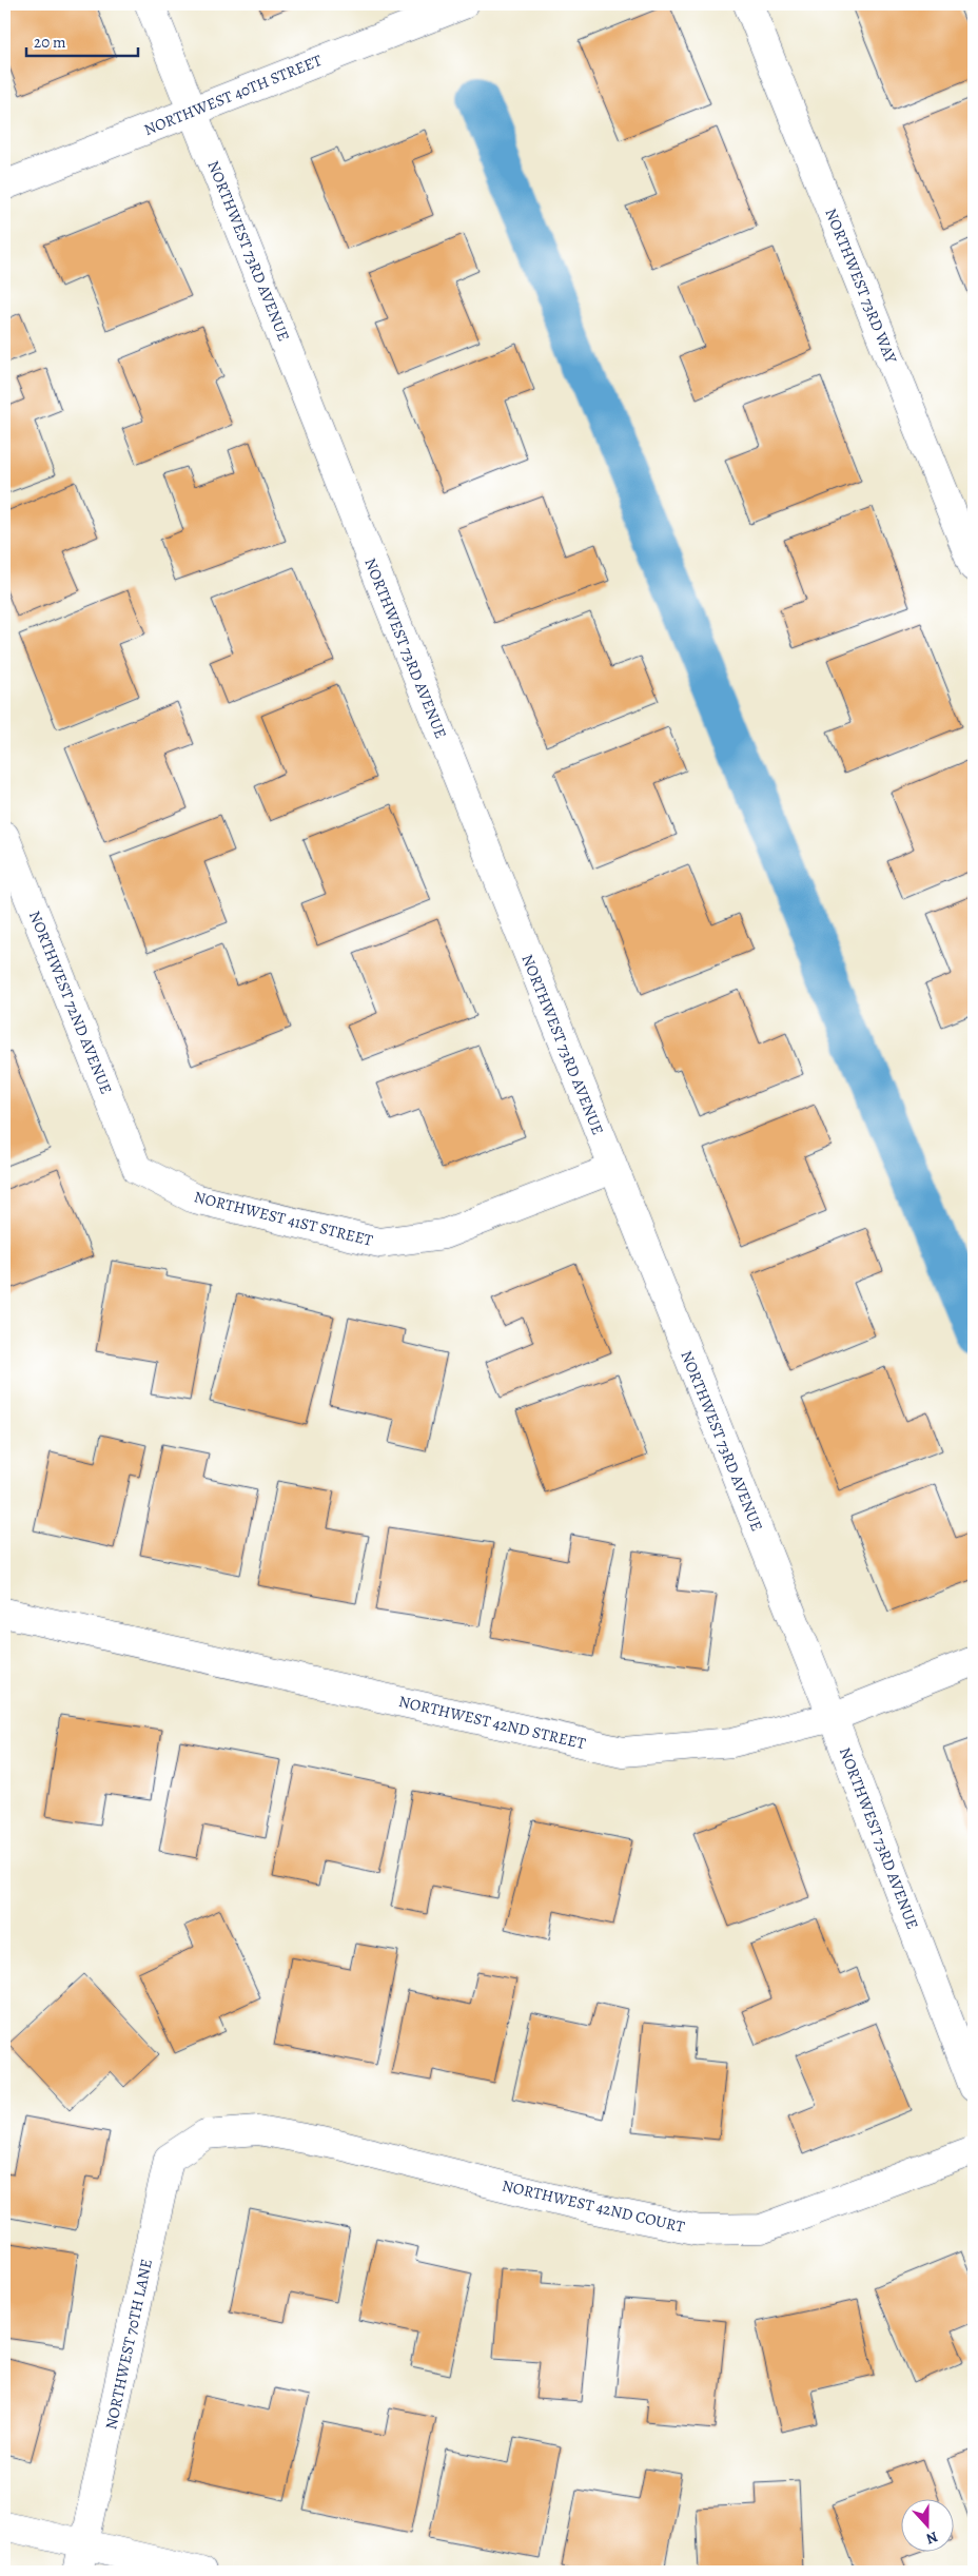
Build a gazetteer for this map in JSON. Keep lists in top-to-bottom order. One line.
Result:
{"streets":{"street":["NORTHWEST 40TH STREET","NORTHWEST 73RD AVENUE","NORTHWEST 73RD WAY","NORTHWEST 72ND AVENUE","NORTHWEST 41ST STREET","NORTHWEST 42ND STREET","NORTHWEST 42ND COURT","NORTHWEST 70TH LANE"]},"crossings":[["NORTHWEST 40TH STREET","NORTHWEST 73RD AVENUE"],["NORTHWEST 73RD AVENUE","NORTHWEST 41ST STREET"],["NORTHWEST 73RD AVENUE","NORTHWEST 42ND STREET"],["NORTHWEST 72ND AVENUE","NORTHWEST 41ST STREET"],["NORTHWEST 42ND COURT","NORTHWEST 70TH LANE"]],"scale_bar":"20 m","north":"bottom"}
